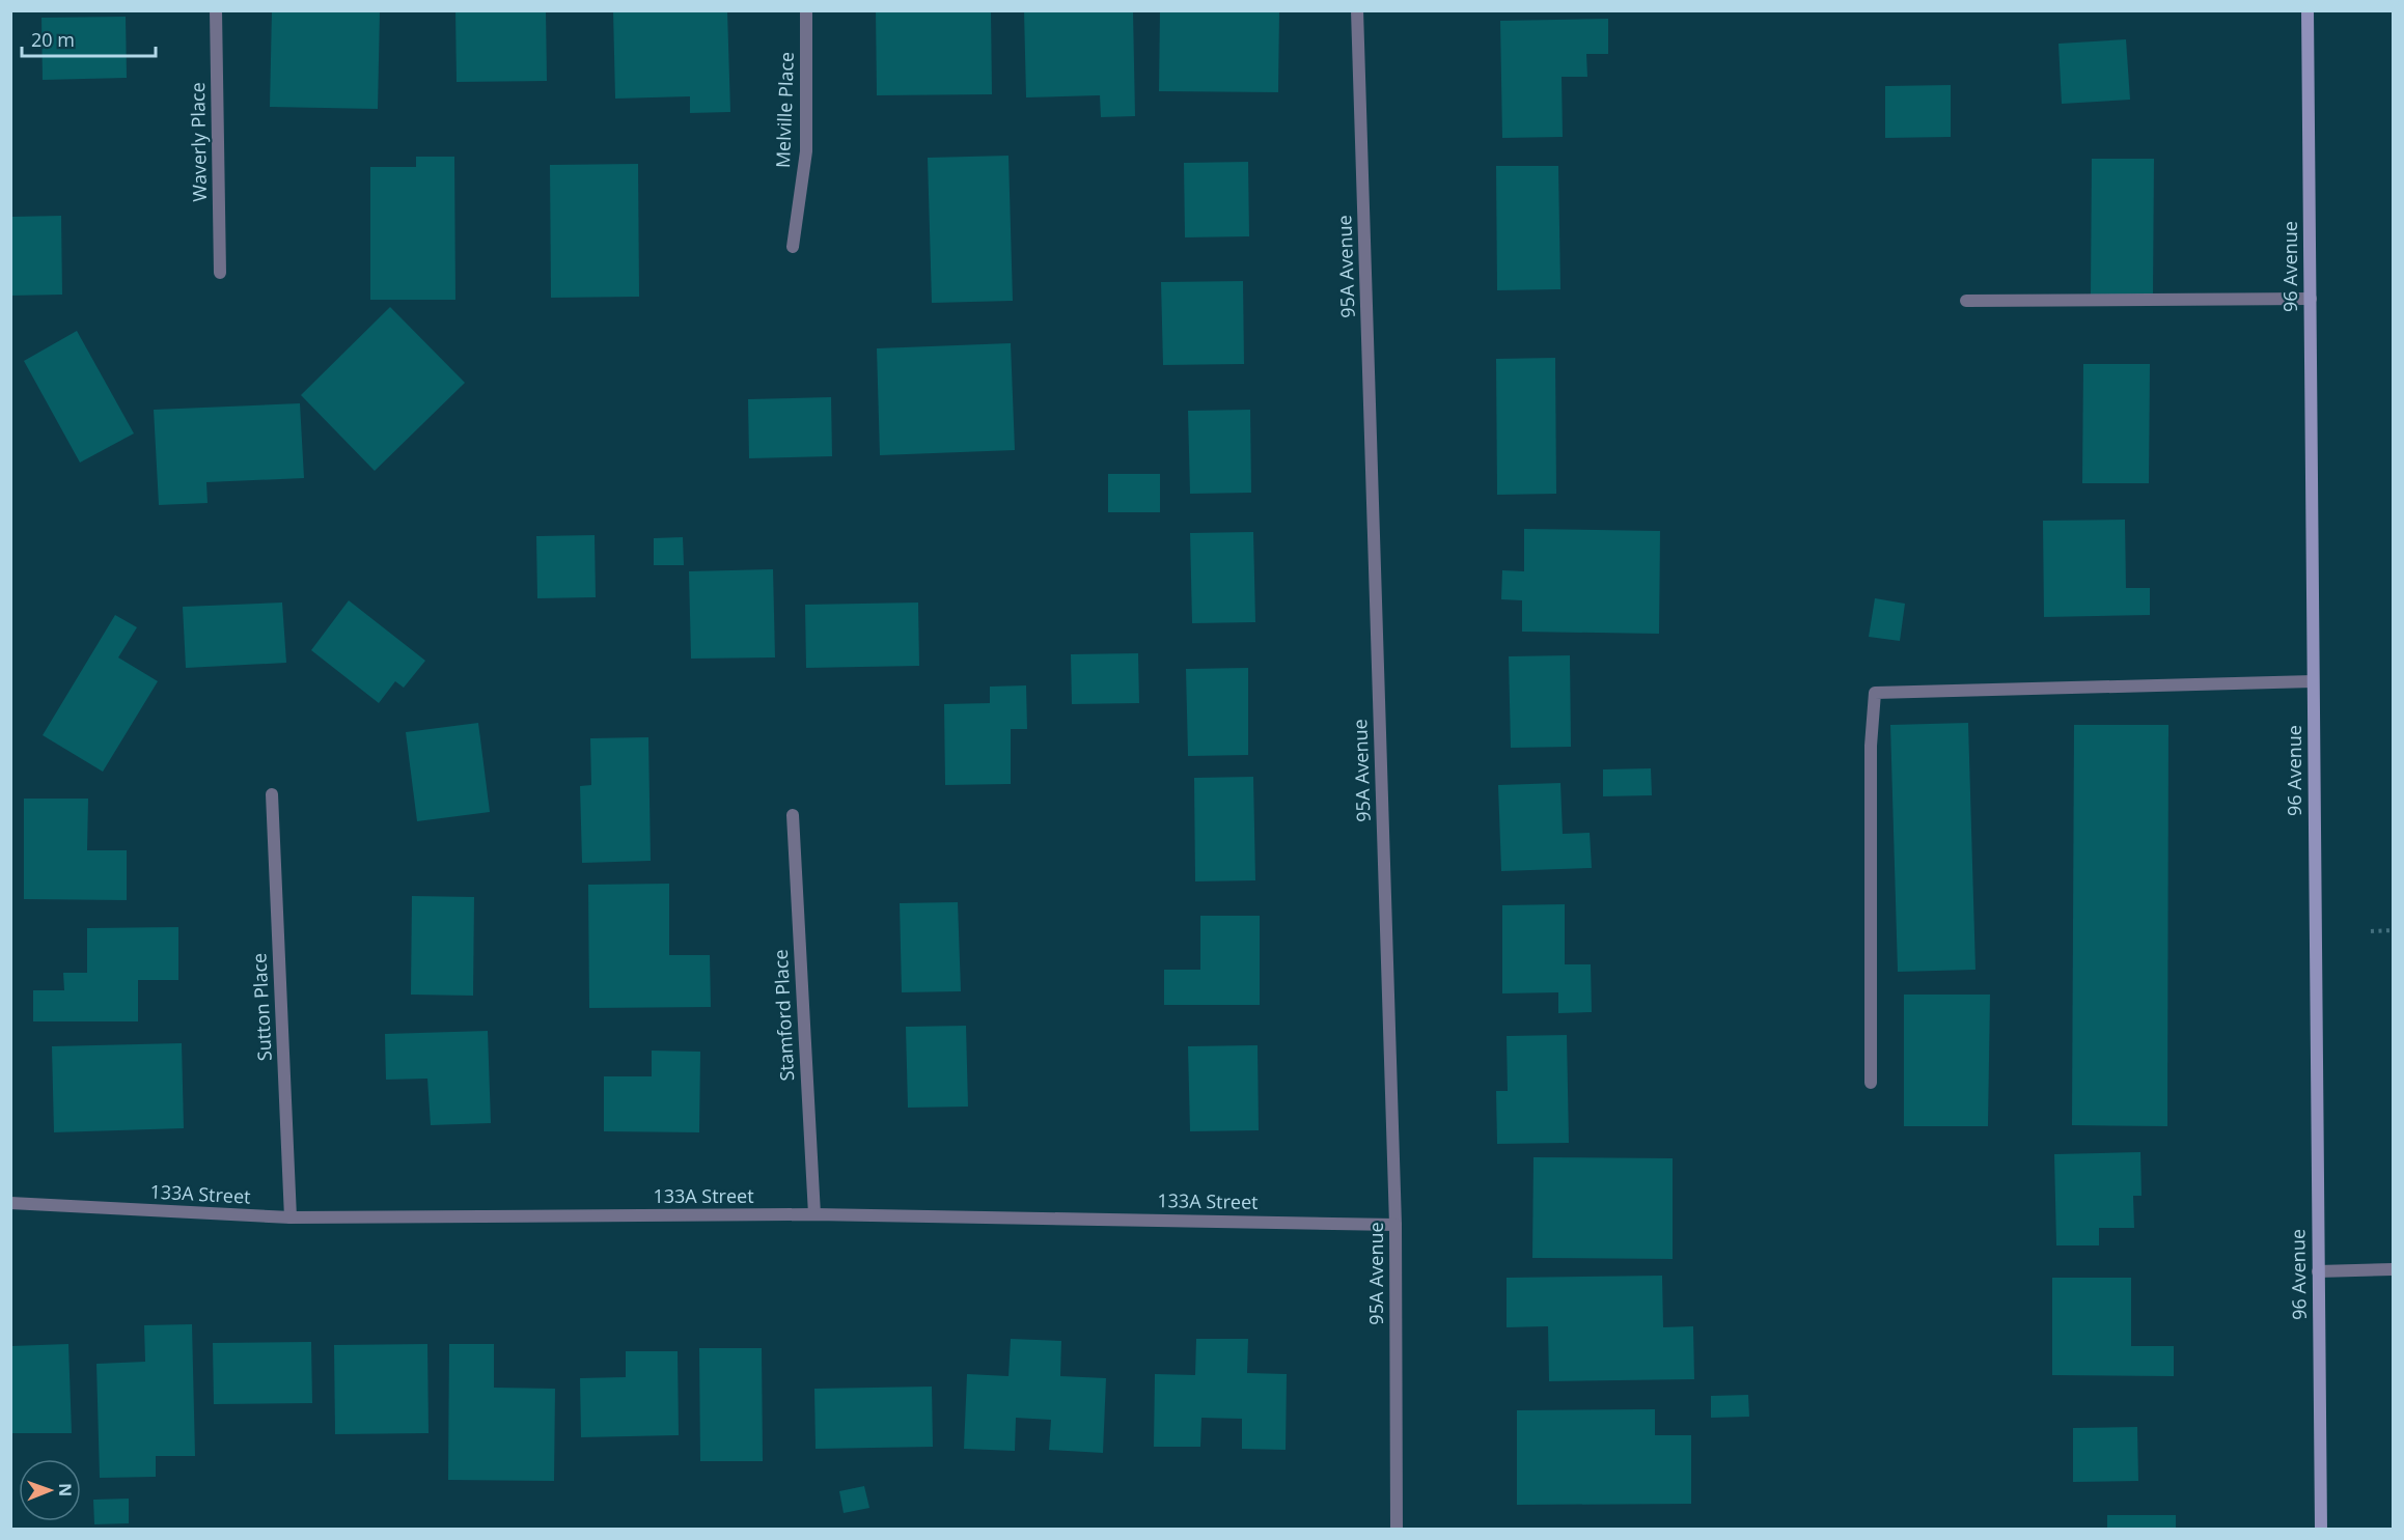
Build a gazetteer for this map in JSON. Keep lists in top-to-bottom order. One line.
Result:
{"streets":{"main road":["96 Avenue"],"street":["Melville Place","Waverly Place","95A Avenue","Sutton Place","Stamford Place","133A Street"]},"crossings":[["95A Avenue","133A Street"],["Sutton Place","133A Street"],["Stamford Place","133A Street"]],"scale_bar":"20 m","north":"right"}
